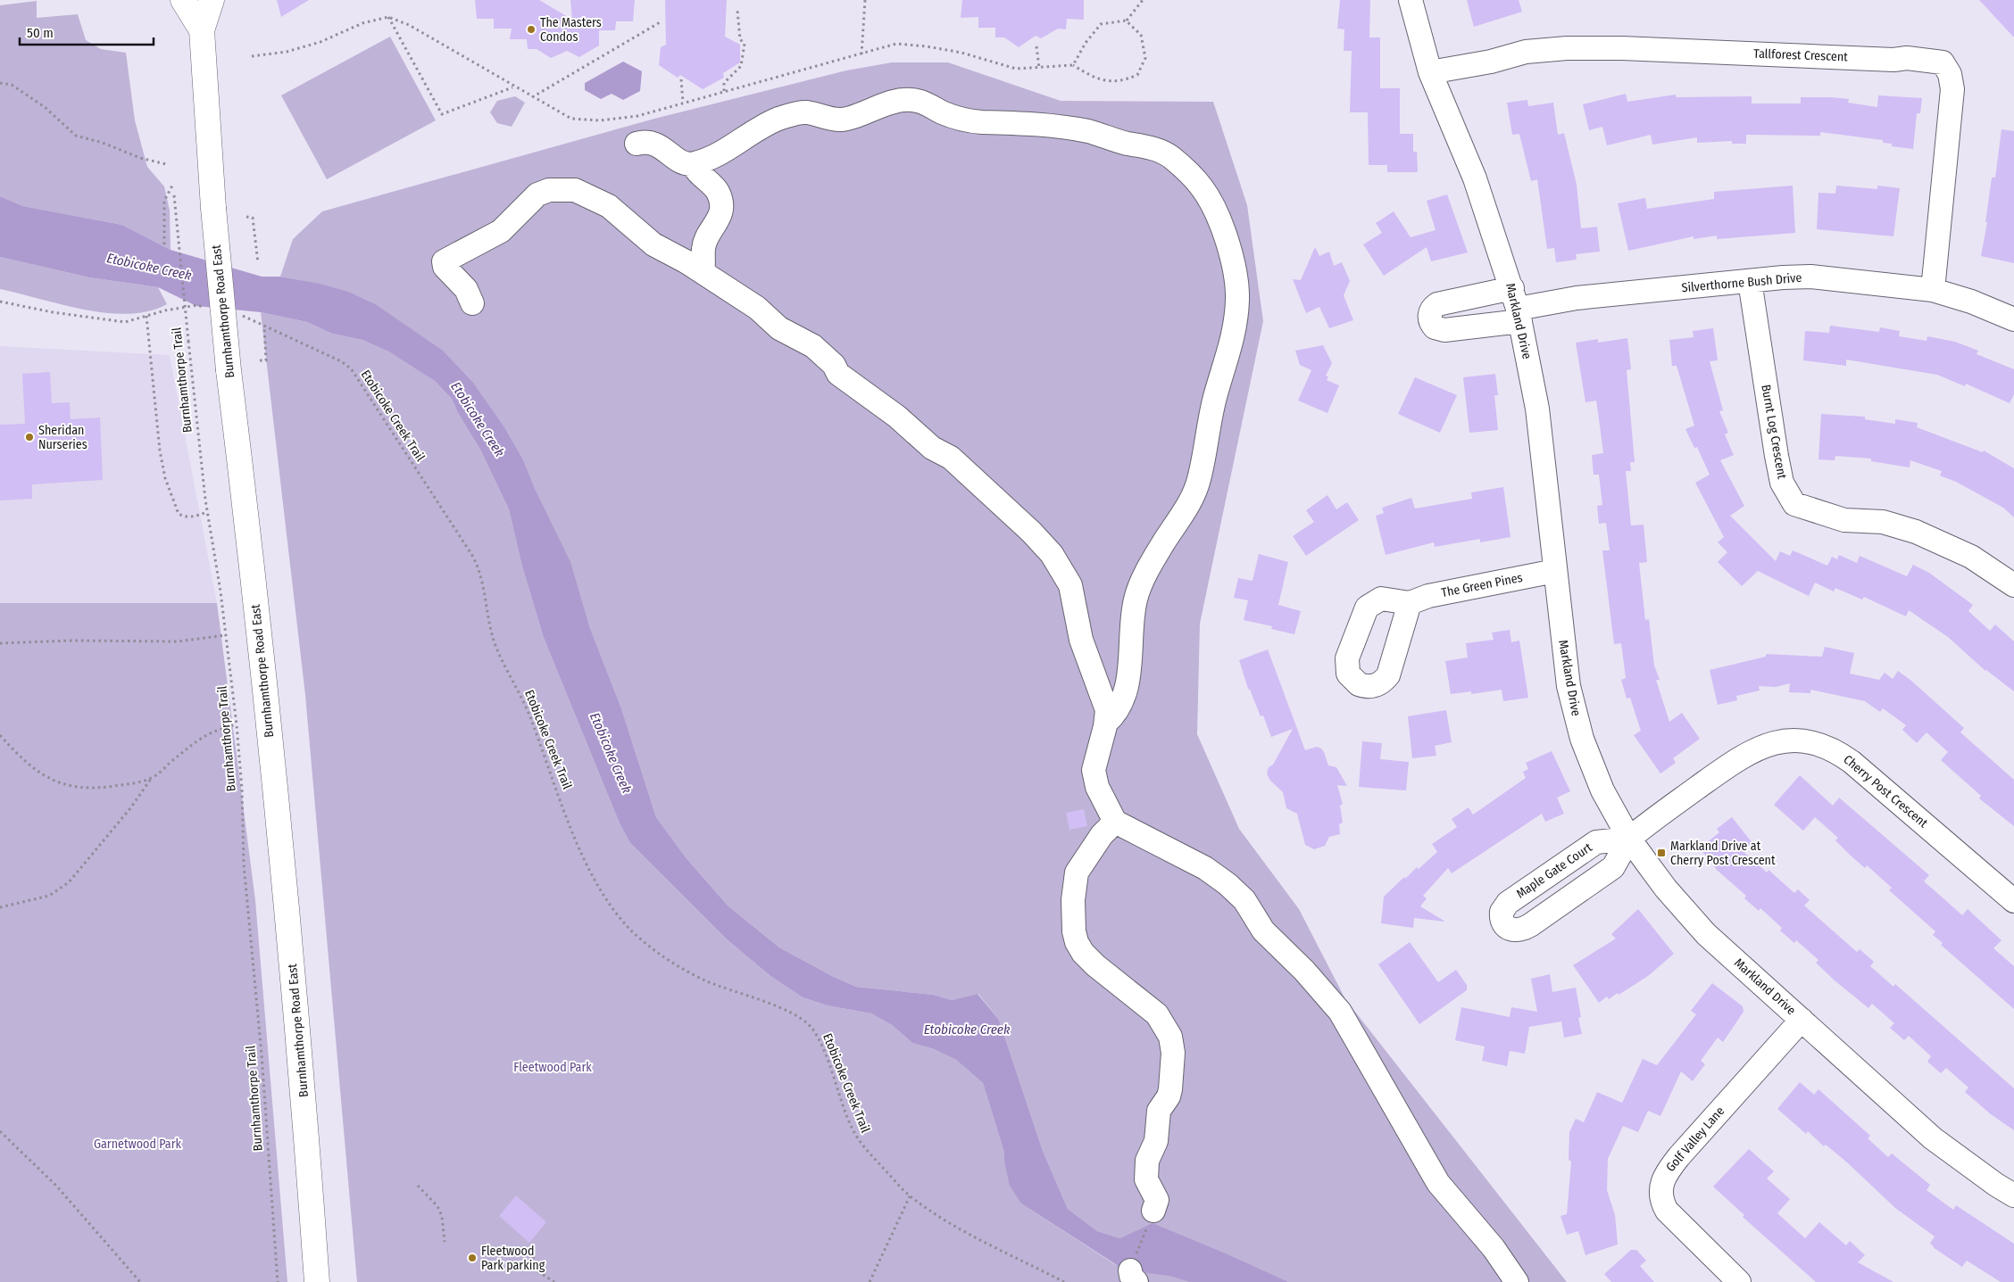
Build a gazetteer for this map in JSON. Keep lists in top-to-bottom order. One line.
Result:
{"streets":{"main road":["Burnhamthorpe Road East"],"street":["Tallforest Crescent","Silverthorne Bush Drive","Markland Drive","Burnt Log Crescent","The Green Pines","Cherry Post Crescent","Maple Gate Court","Golf Valley Lane"],"path":["Burnhamthorpe Trail","Etobicoke Creek Trail"]},"crossings":[["Tallforest Crescent","Silverthorne Bush Drive"],["Tallforest Crescent","Markland Drive"],["Silverthorne Bush Drive","Markland Drive"],["Silverthorne Bush Drive","Burnt Log Crescent"],["Markland Drive","The Green Pines"],["Markland Drive","Cherry Post Crescent"],["Markland Drive","Maple Gate Court"],["Markland Drive","Golf Valley Lane"],["Cherry Post Crescent","Maple Gate Court"]],"water":["Etobicoke Creek"],"parks":["Fleetwood Park","Garnetwood Park"],"places":{"other":["The Masters Condos","Sheridan Nurseries","Fleetwood Park parking"],"transit":["Markland Drive at Cherry Post Crescent"]},"scale_bar":"50 m"}
